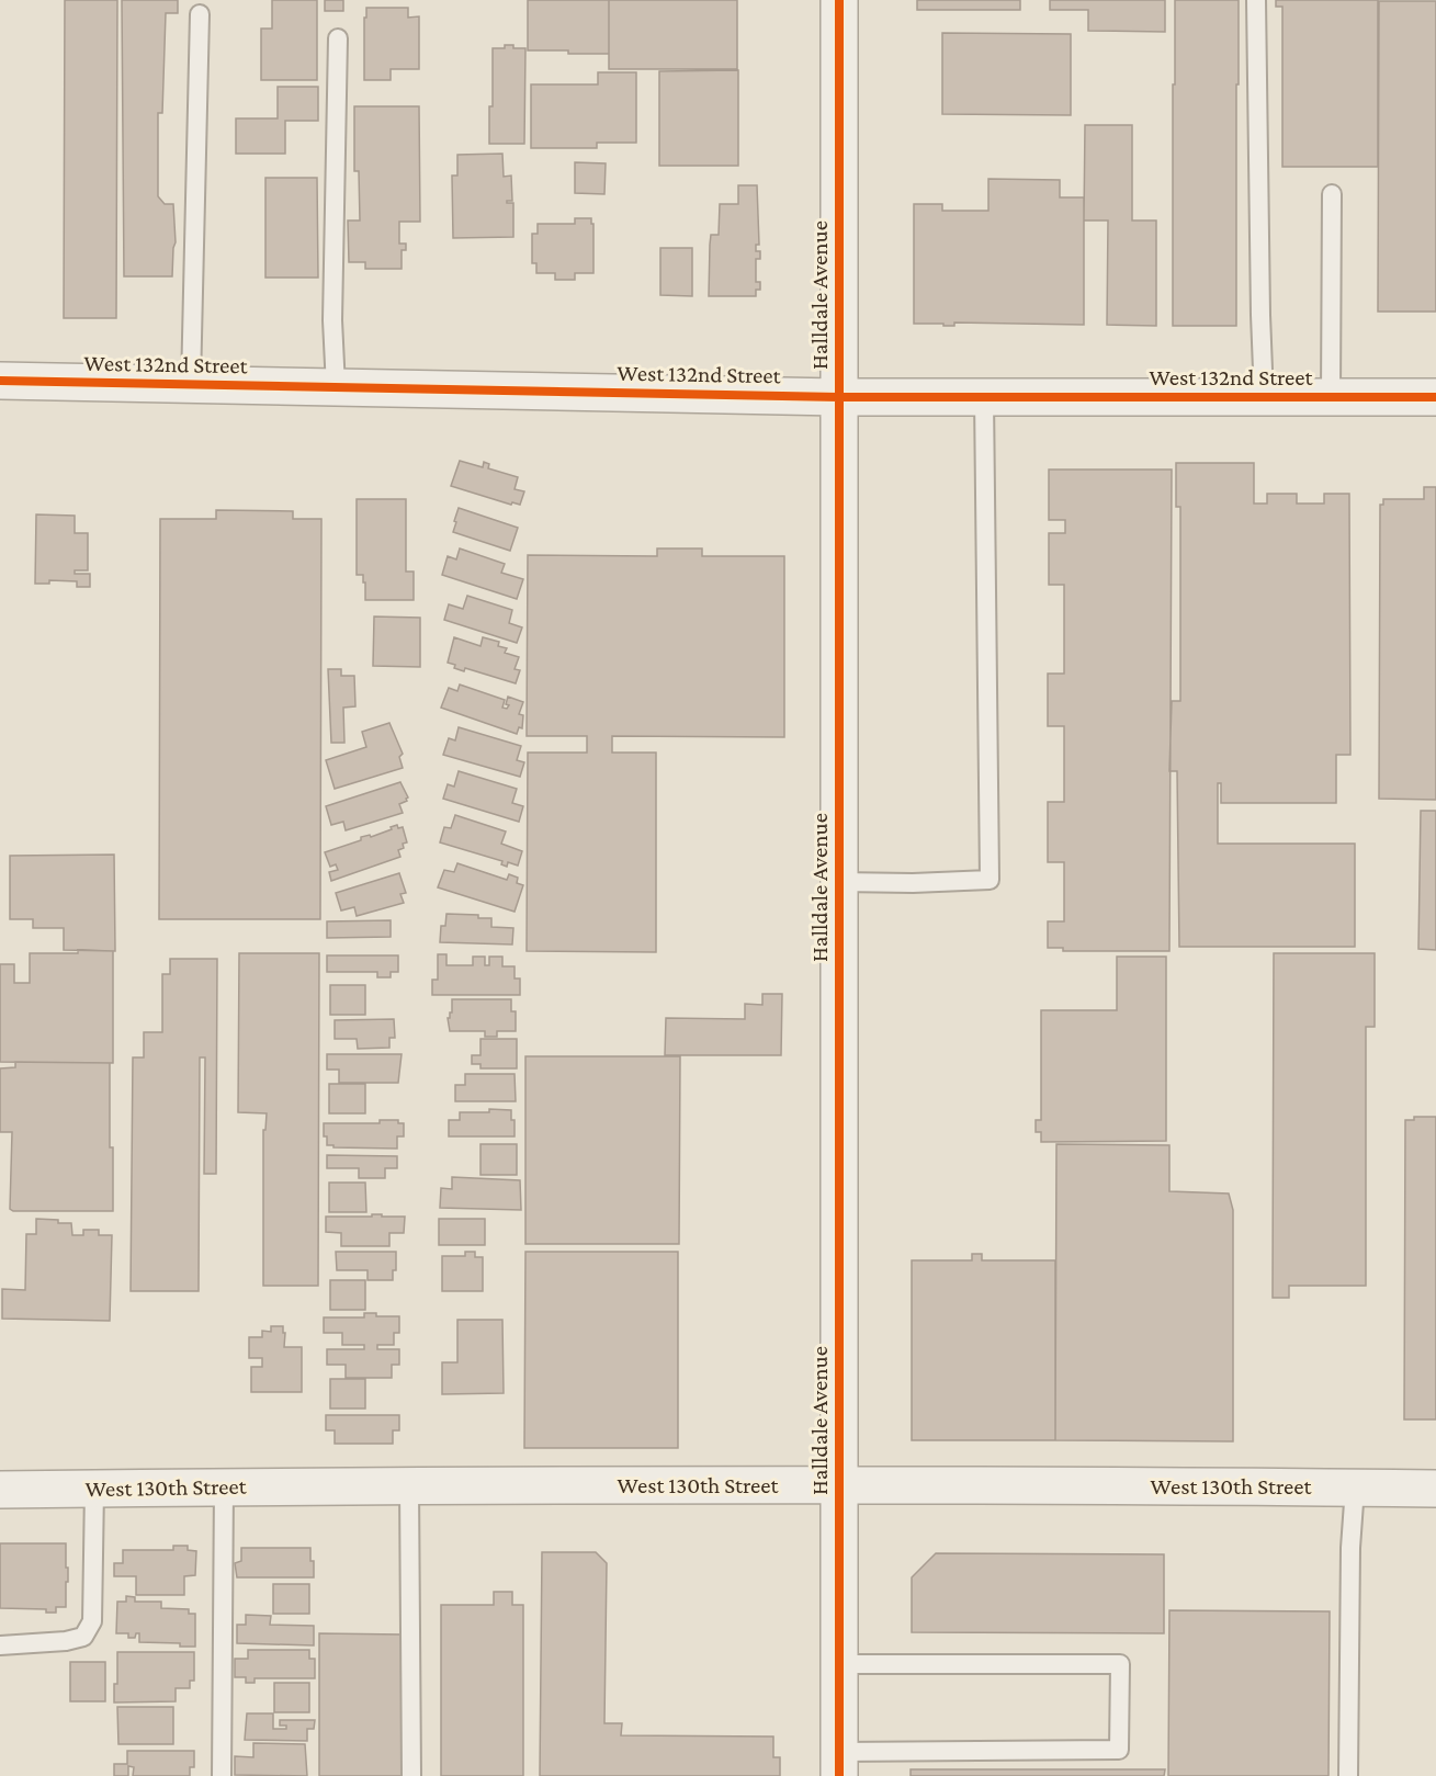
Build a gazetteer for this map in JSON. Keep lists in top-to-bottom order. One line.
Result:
{"streets":{"street":["Halldale Avenue","West 132nd Street","West 130th Street"]},"crossings":[["Halldale Avenue","West 132nd Street"],["Halldale Avenue","West 130th Street"]]}
